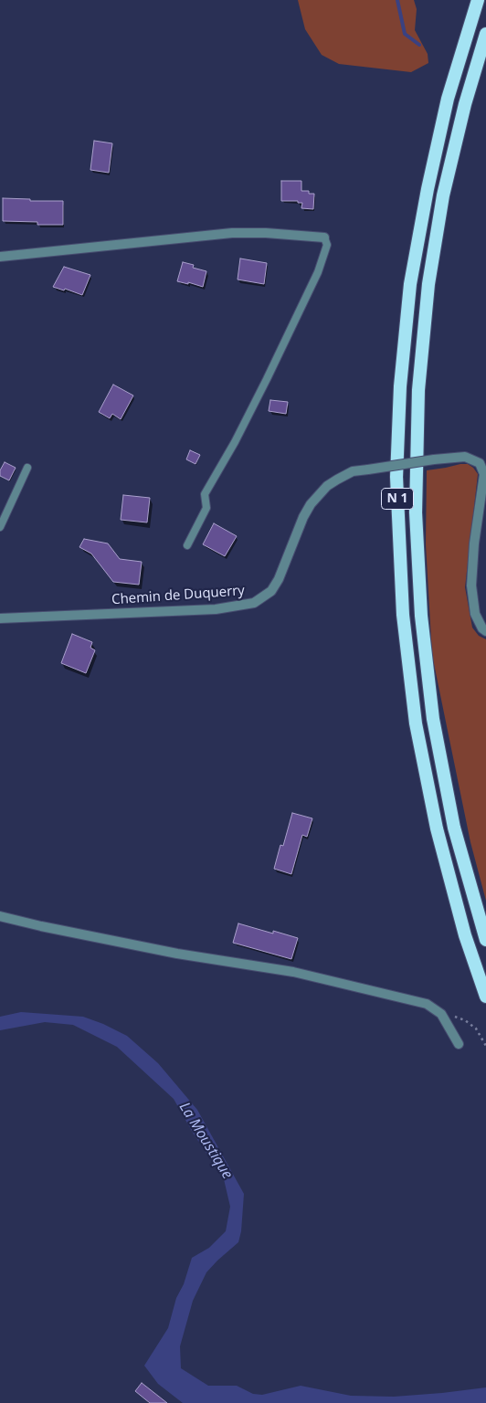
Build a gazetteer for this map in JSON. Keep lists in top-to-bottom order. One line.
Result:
{"streets":{"highway":["N 1"],"street":["Chemin de Duquerry"]},"water":["La Moustique"]}
